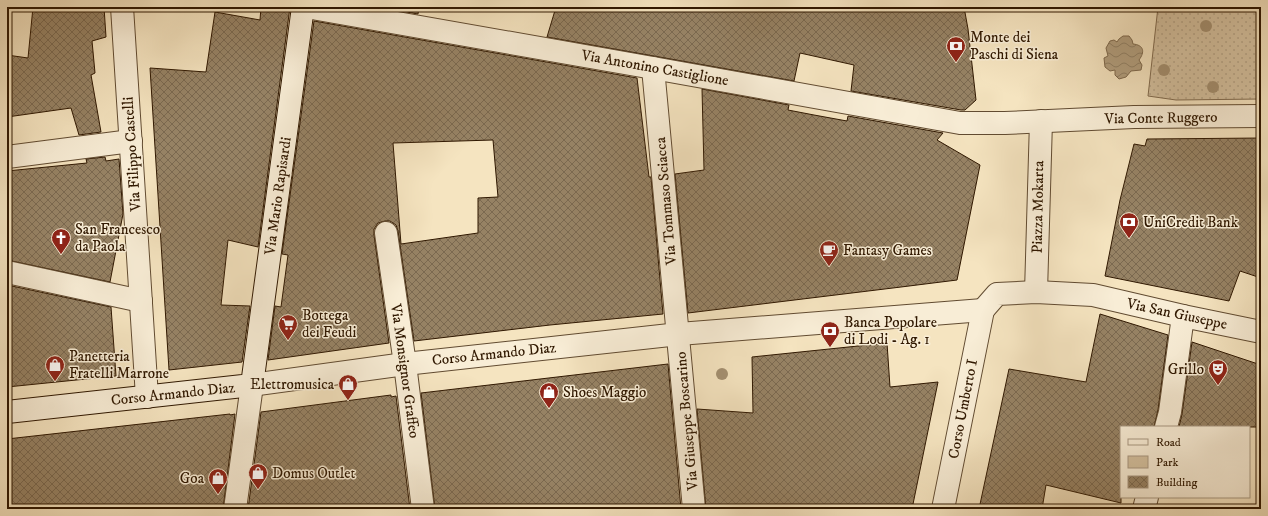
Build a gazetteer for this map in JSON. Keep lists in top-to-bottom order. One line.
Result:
{"streets":{"street":["Via Antonino Castiglione","Via Conte Ruggero","Via Filippo Castelli","Via Mario Rapisardi","Via Tommaso Sciacca","Piazza Mokarta","Via San Giuseppe","Corso Armando Diaz","Via Monsignor Graffeo","Corso Umberto I","Via Giuseppe Boscarino"]},"crossings":[["Via Antonino Castiglione","Via Conte Ruggero"],["Via Antonino Castiglione","Via Mario Rapisardi"],["Via Antonino Castiglione","Via Tommaso Sciacca"],["Via Antonino Castiglione","Piazza Mokarta"],["Via Conte Ruggero","Piazza Mokarta"],["Via Filippo Castelli","Corso Armando Diaz"],["Via Mario Rapisardi","Corso Armando Diaz"],["Via Tommaso Sciacca","Corso Armando Diaz"],["Via Tommaso Sciacca","Via Giuseppe Boscarino"],["Piazza Mokarta","Via San Giuseppe"],["Corso Armando Diaz","Via Monsignor Graffeo"],["Corso Armando Diaz","Corso Umberto I"],["Corso Armando Diaz","Via Giuseppe Boscarino"]],"places":{"bank":["Monte dei Paschi di Siena","UniCredit Bank","Banca Popolare di Lodi - Ag. 1"],"church":["San Francesco da Paola"],"cafe":["Fantasy Games"],"supermarket":["Bottega dei Feudi"],"shop":["Panetteria Fratelli Marrone","Elettromusica","Shoes Maggio","Domus Outlet","Goa"],"theatre":["Grillo"]},"legend":["Road","Park","Building"]}
